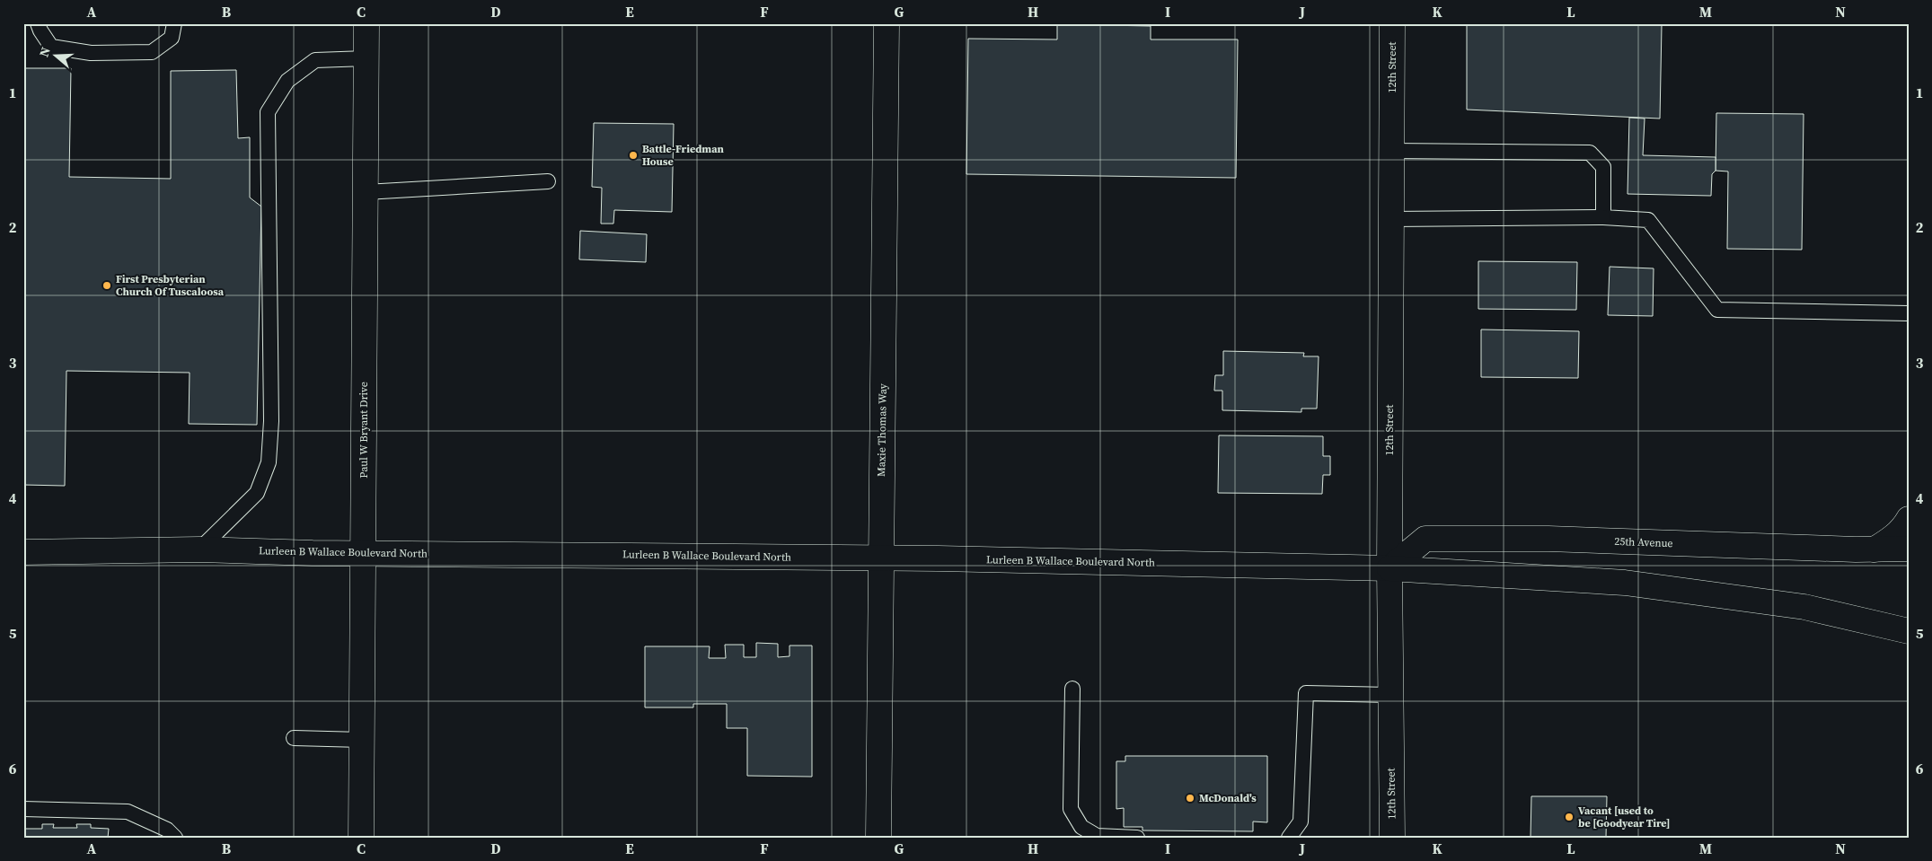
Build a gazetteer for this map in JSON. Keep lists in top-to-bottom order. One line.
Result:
{"streets":{"main road":["12th Street","Paul W Bryant Drive","Maxie Thomas Way","25th Avenue","Lurleen B Wallace Boulevard North"]},"crossings":[["12th Street","25th Avenue"],["12th Street","Lurleen B Wallace Boulevard North"],["Paul W Bryant Drive","Lurleen B Wallace Boulevard North"],["Maxie Thomas Way","Lurleen B Wallace Boulevard North"],["25th Avenue","Lurleen B Wallace Boulevard North"]],"places":["Battle-Friedman House","First Presbyterian Church Of Tuscaloosa","McDonald's","Vacant [used to be [Goodyear Tire]"],"north":"left","grid":{"columns":["A","B","C","D","E","F","G","H","I","J","K","L","M","N"],"rows":["1","2","3","4","5","6"]}}
